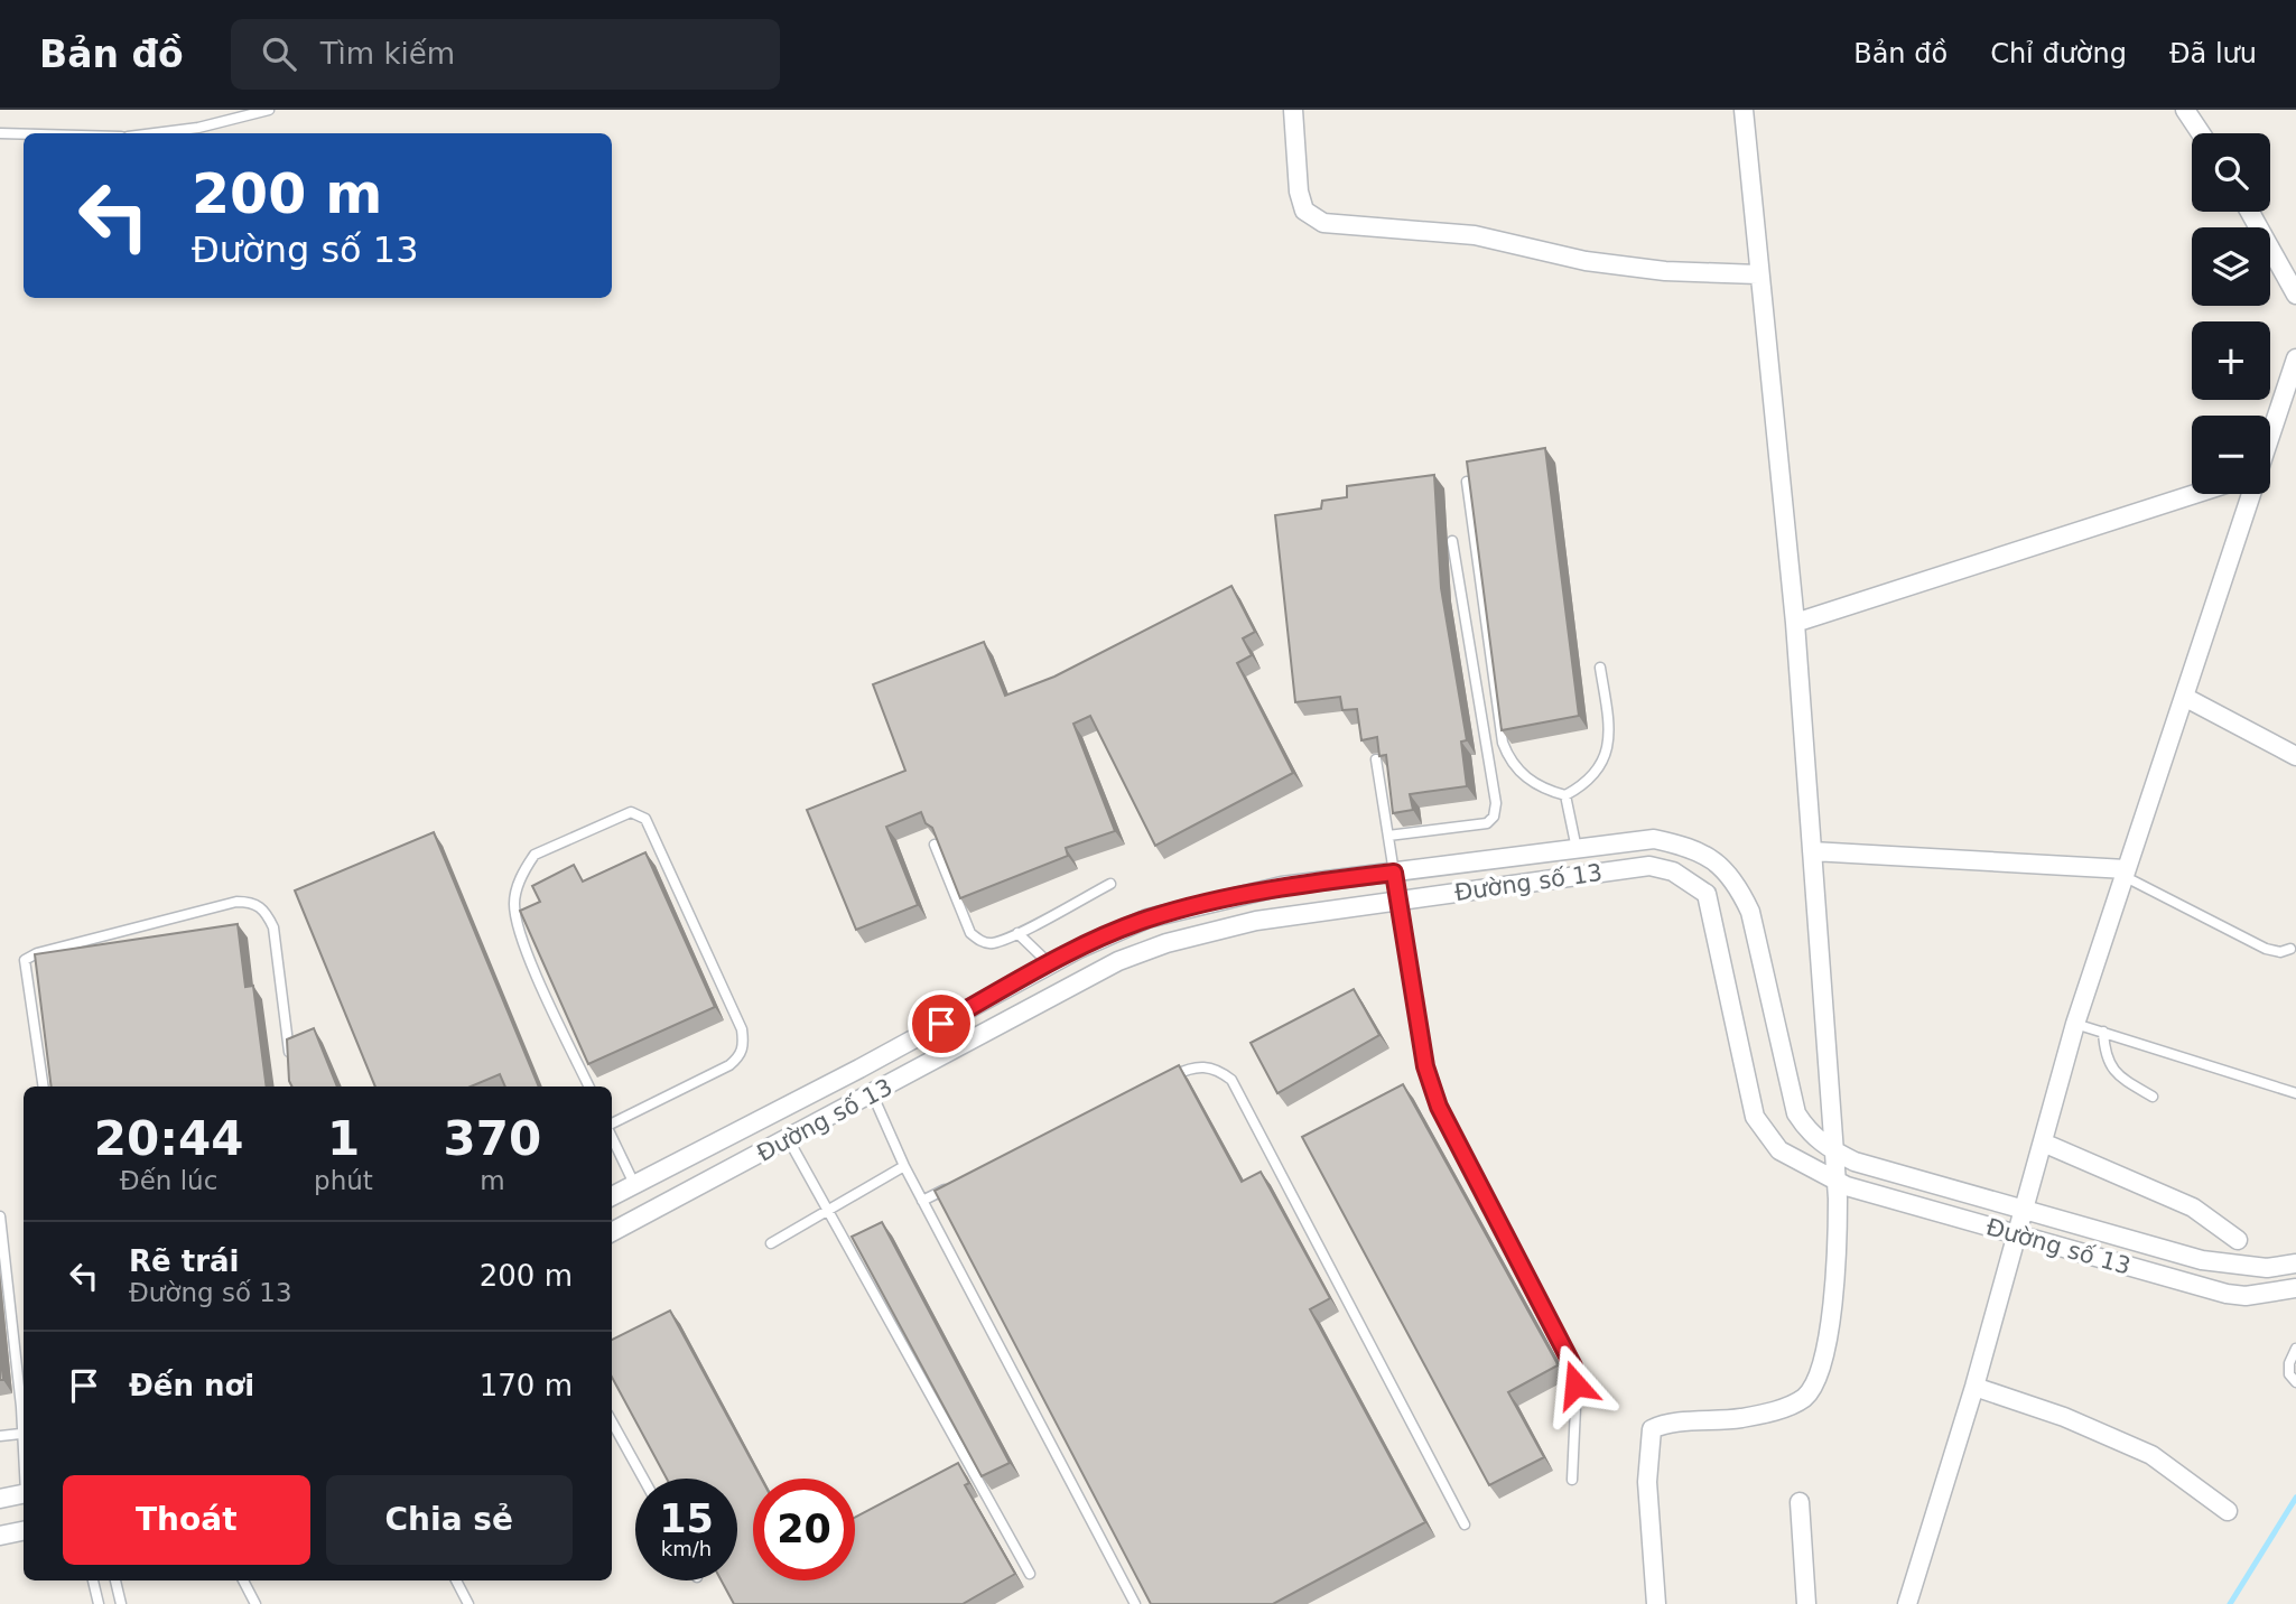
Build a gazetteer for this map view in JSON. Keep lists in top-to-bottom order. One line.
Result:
{"streets":{"street":["Đường số 13"]},"page":{"header":"Bản đồ","search":"Tìm kiếm","nav":["Bản đồ","Chỉ đường","Đã lưu"],"map_buttons":["+","−"],"turn":["200 m","Đường số 13"],"eta":["20:44","Đến lúc","1","phút","370","m"],"list":[{"name":"Rẽ trái","note":"Đường số 13","value":"200 m"},{"name":"Đến nơi","value":"170 m"}],"buttons":["Thoát","Chia sẻ"],"speed":"15 km/h","limit":"20"}}
